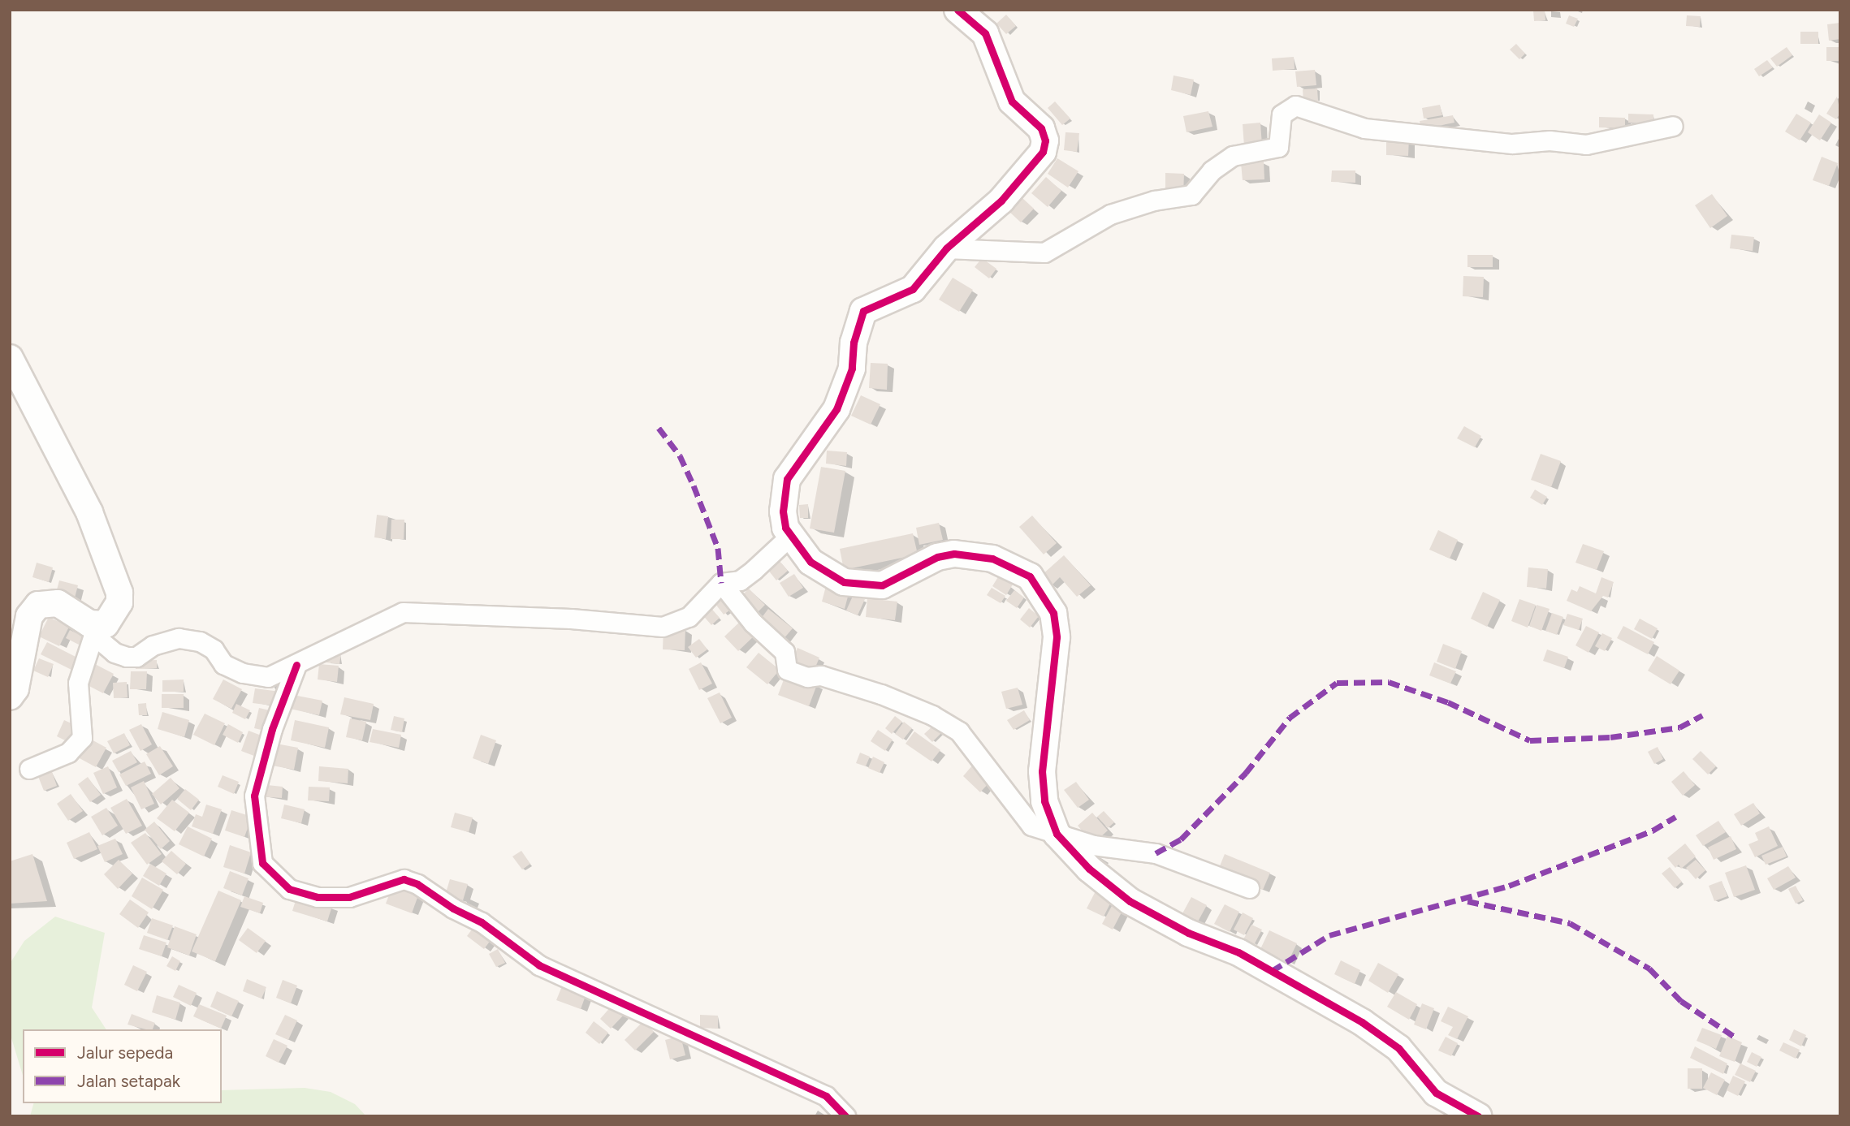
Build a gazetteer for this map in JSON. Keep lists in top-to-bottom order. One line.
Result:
{"legend":["Jalur sepeda","Jalan setapak"]}
